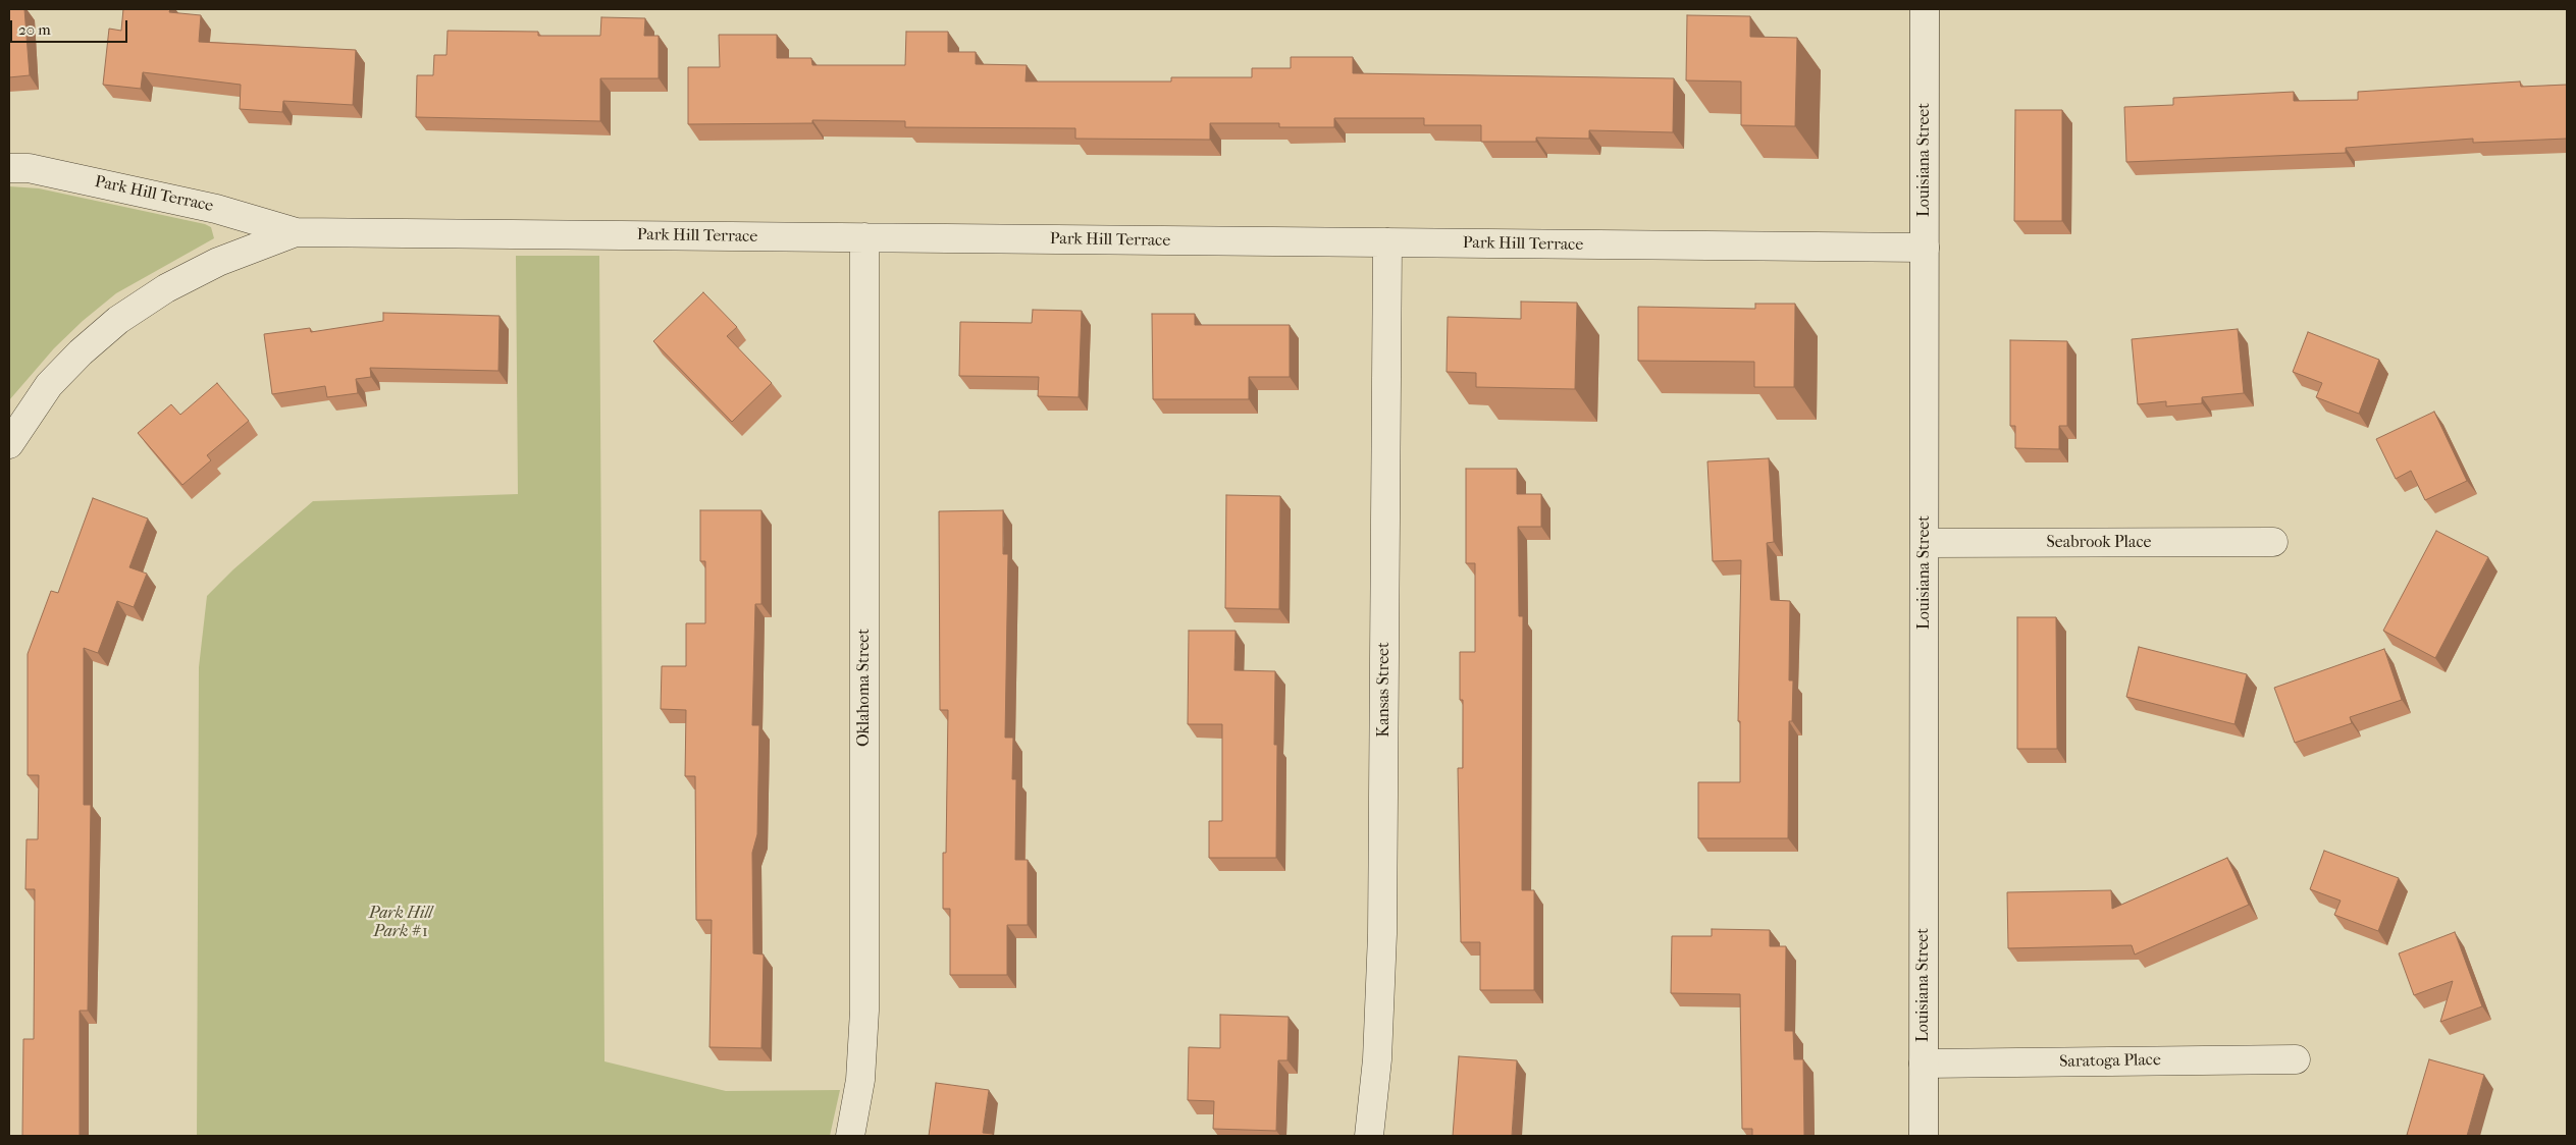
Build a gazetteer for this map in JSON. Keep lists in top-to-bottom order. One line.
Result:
{"streets":{"street":["Louisiana Street","Park Hill Terrace","Seabrook Place","Oklahoma Street","Kansas Street","Saratoga Place"]},"crossings":[["Louisiana Street","Park Hill Terrace"],["Louisiana Street","Seabrook Place"],["Louisiana Street","Saratoga Place"],["Park Hill Terrace","Oklahoma Street"],["Park Hill Terrace","Kansas Street"]],"parks":["Park Hill Park #1"],"scale_bar":"20 m"}
